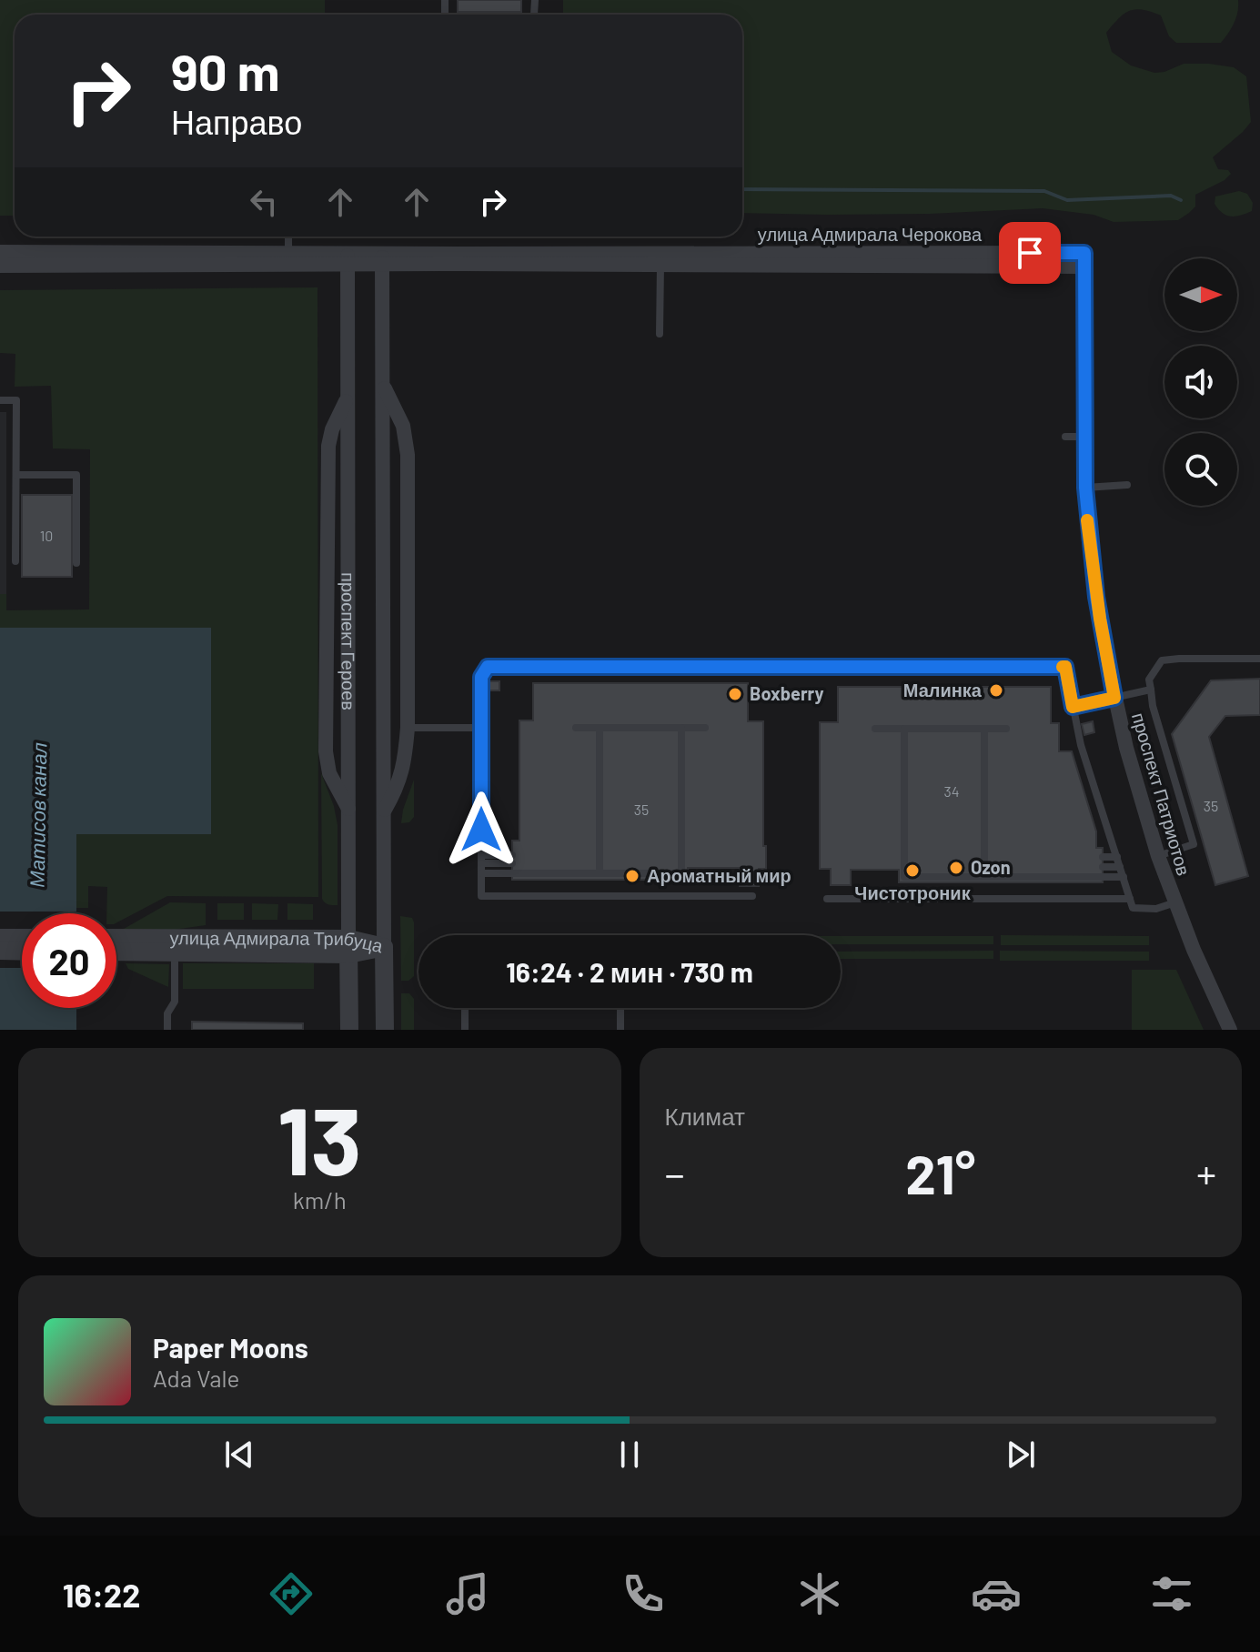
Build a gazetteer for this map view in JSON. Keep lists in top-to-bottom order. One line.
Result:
{"streets":{"street":["улица Адмирала Черокова","проспект Героев","проспект Патриотов","улица Адмирала Трибуца"]},"crossings":[["улица Адмирала Черокова","проспект Героев"],["улица Адмирала Черокова","проспект Патриотов"],["проспект Героев","улица Адмирала Трибуца"]],"water":["Матисов канал"],"places":["Малинка","Boxberry","Ozon","Чистотроник","Ароматный мир"],"house_numbers":["10","34","35","35"],"north":"right","page":{"turn":["90 m","Направо"],"limit":"20","trip":"16:24 · 2 мин · 730 m","tile":[["13","km/h"],"Климат"],"heat":["−","21°","+"],"song":["Paper Moons","Ada Vale"],"tabs":"16:22"}}
